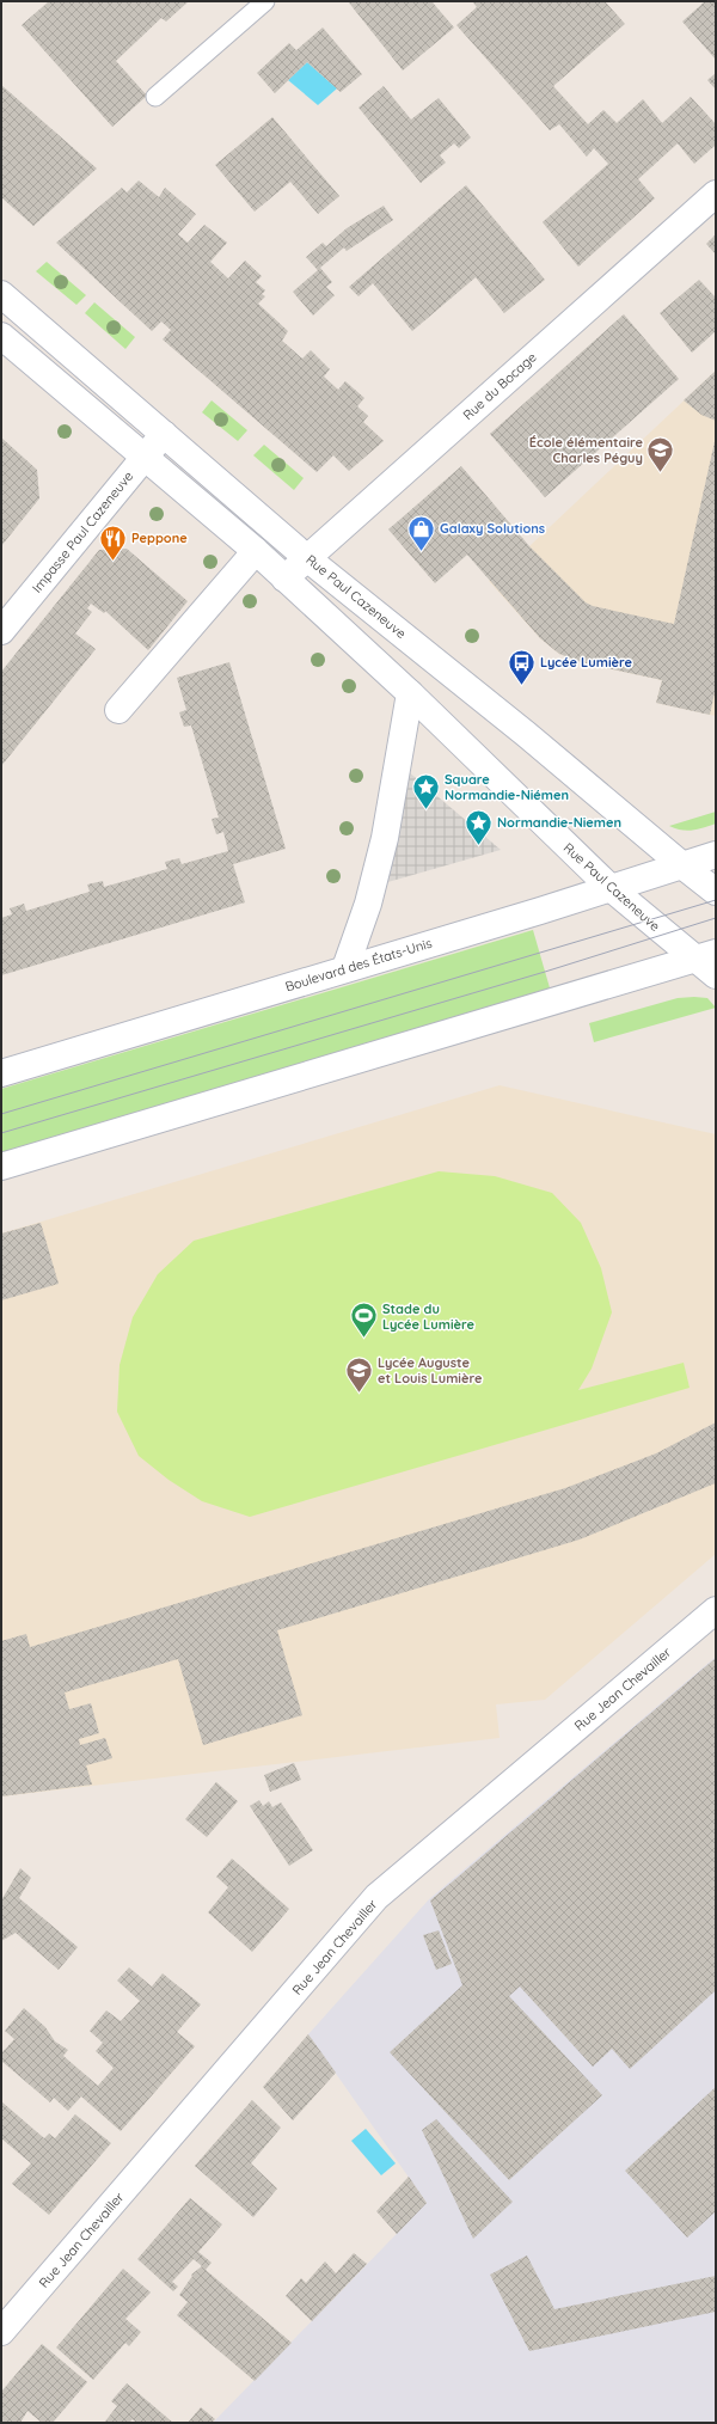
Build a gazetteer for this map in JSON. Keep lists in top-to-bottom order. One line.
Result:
{"streets":{"street":["Rue du Bocage","Impasse Paul Cazeneuve","Rue Paul Cazeneuve","Boulevard des États-Unis","Rue Jean Chevailler"]},"crossings":[["Rue du Bocage","Rue Paul Cazeneuve"],["Impasse Paul Cazeneuve","Rue Paul Cazeneuve"],["Rue Paul Cazeneuve","Boulevard des États-Unis"]],"places":{"school or university":["École élémentaire Charles Péguy","Lycée Auguste et Louis Lumière"],"shop":["Galaxy Solutions"],"restaurant":["Peppone"],"bus stop":["Lycée Lumière"],"place":["Square Normandie-Niémen","Normandie-Niemen"],"sports":["Stade du Lycée Lumière"]}}
